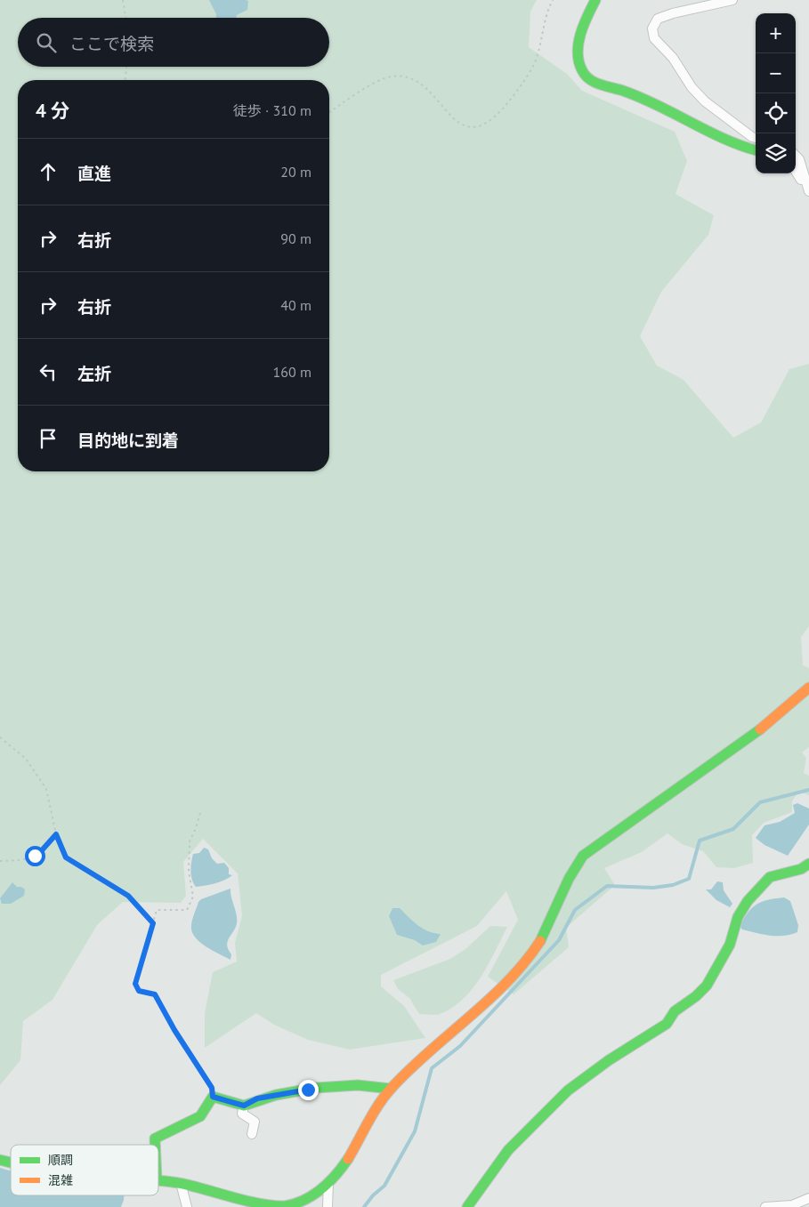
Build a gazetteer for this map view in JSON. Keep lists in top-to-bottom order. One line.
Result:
{"legend":["順調","混雑"],"page":{"map_buttons":["+","−"],"search":"ここで検索","heading":["4 分","徒歩 · 310 m"],"list":[["直進","20 m"],["右折","90 m"],["右折","40 m"],["左折","160 m"],"目的地に到着"]}}
